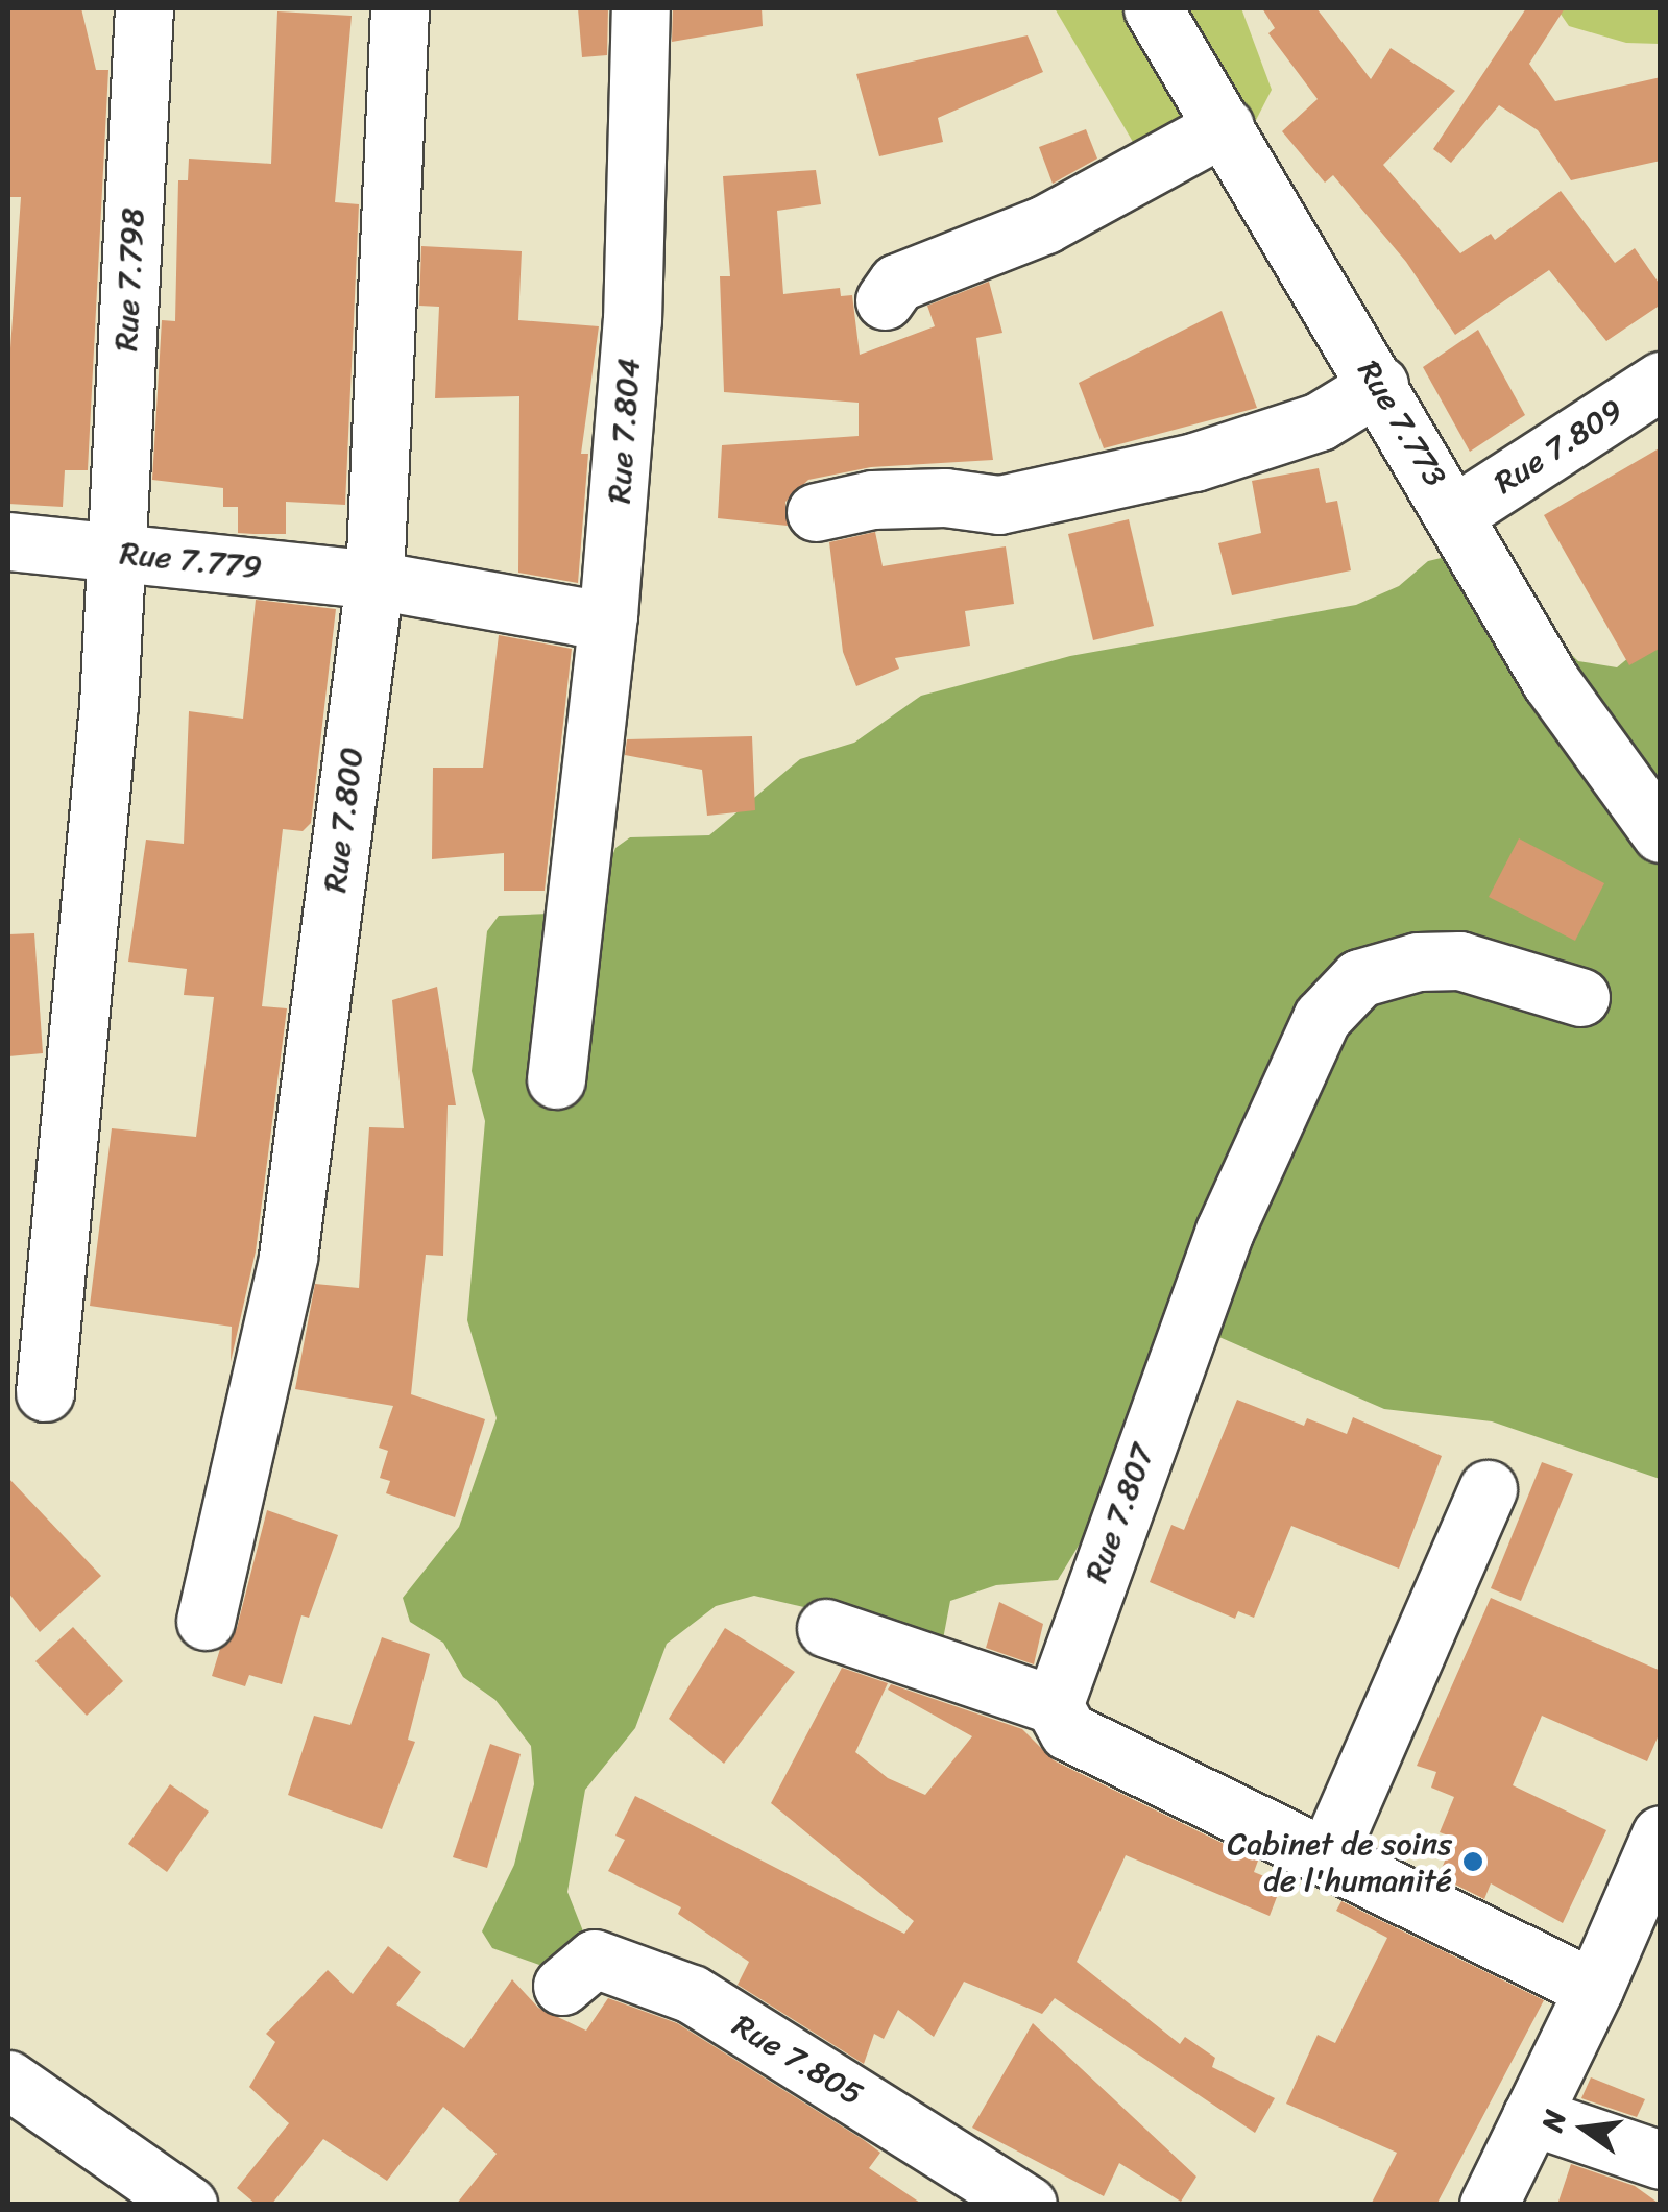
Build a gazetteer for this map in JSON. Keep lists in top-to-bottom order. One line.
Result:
{"streets":{"street":["Rue 7.798","Rue 7.773","Rue 7.804","Rue 7.809","Rue 7.779","Rue 7.800","Rue 7.807","Rue 7.805"]},"crossings":[["Rue 7.798","Rue 7.779"],["Rue 7.773","Rue 7.809"],["Rue 7.779","Rue 7.800"]],"places":["Cabinet de soins de l'humanité"],"north":"left"}
